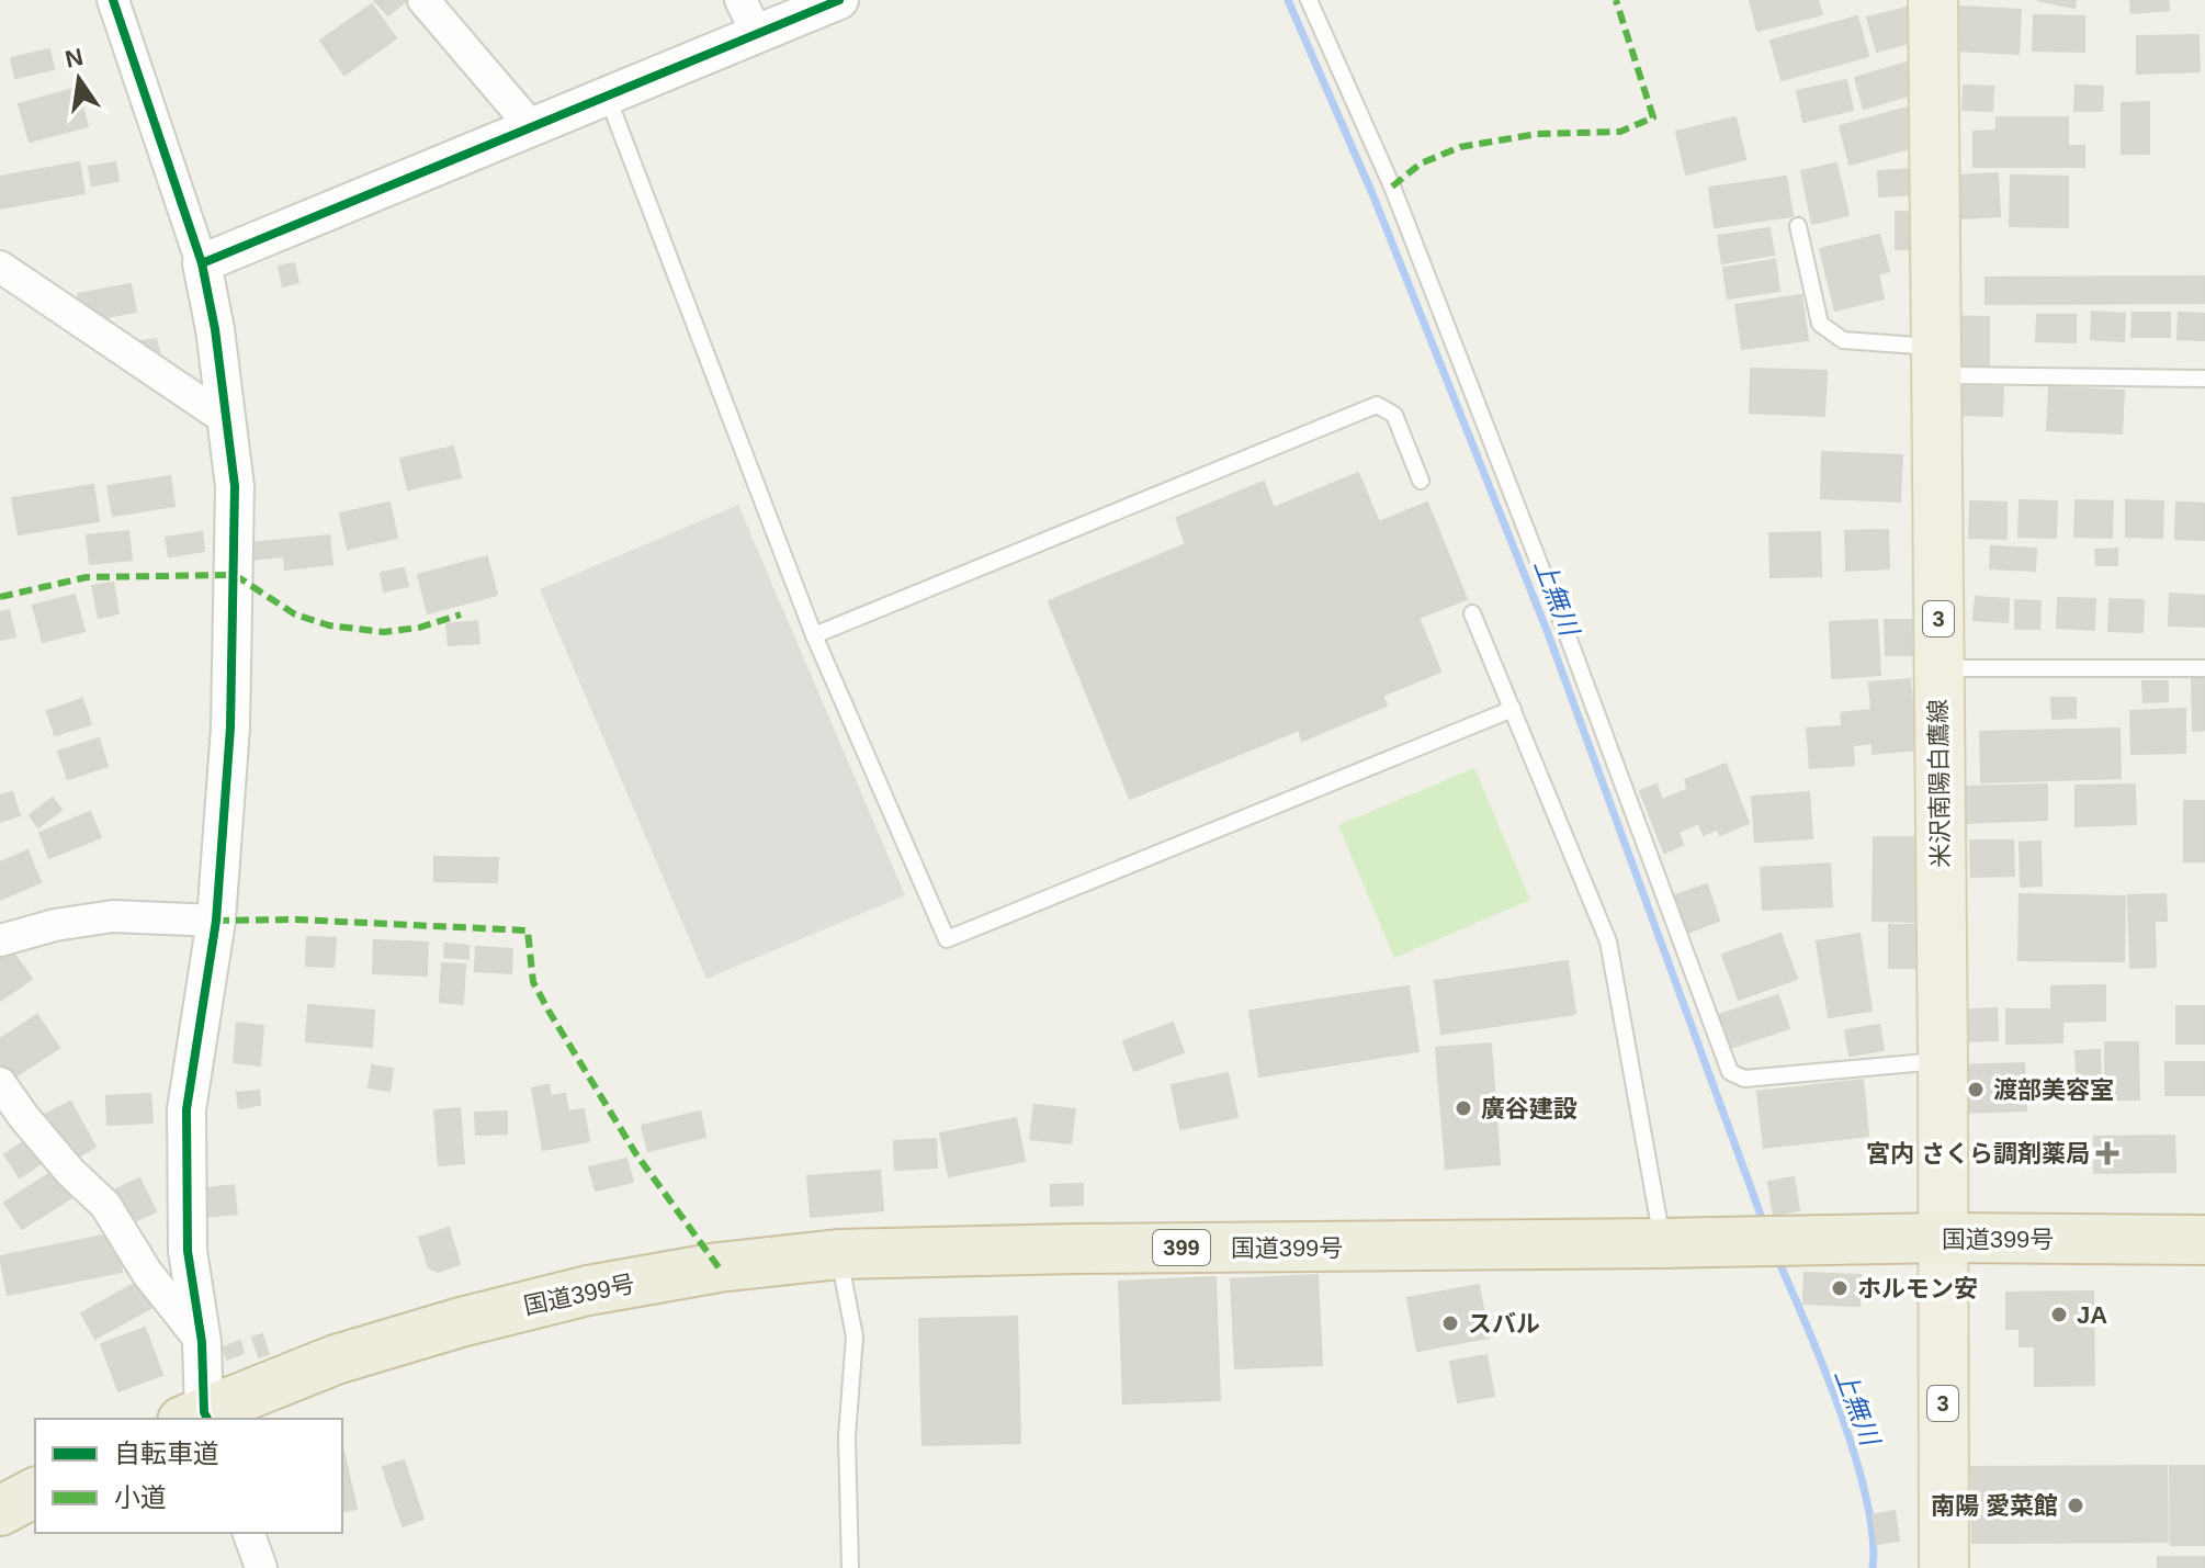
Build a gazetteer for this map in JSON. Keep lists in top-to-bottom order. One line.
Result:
{"streets":{"highway":["国道399号","399"],"main road":["3","米沢南陽白鷹線"]},"crossings":[["米沢南陽白鷹線","国道399号"]],"water":["上無川"],"places":{"other":["渡部美容室","廣谷建設","ホルモン安","JA","スバル","南陽 愛菜館"],"health":["宮内 さくら調剤薬局"]},"legend":["自転車道","小道"],"north":"top"}
